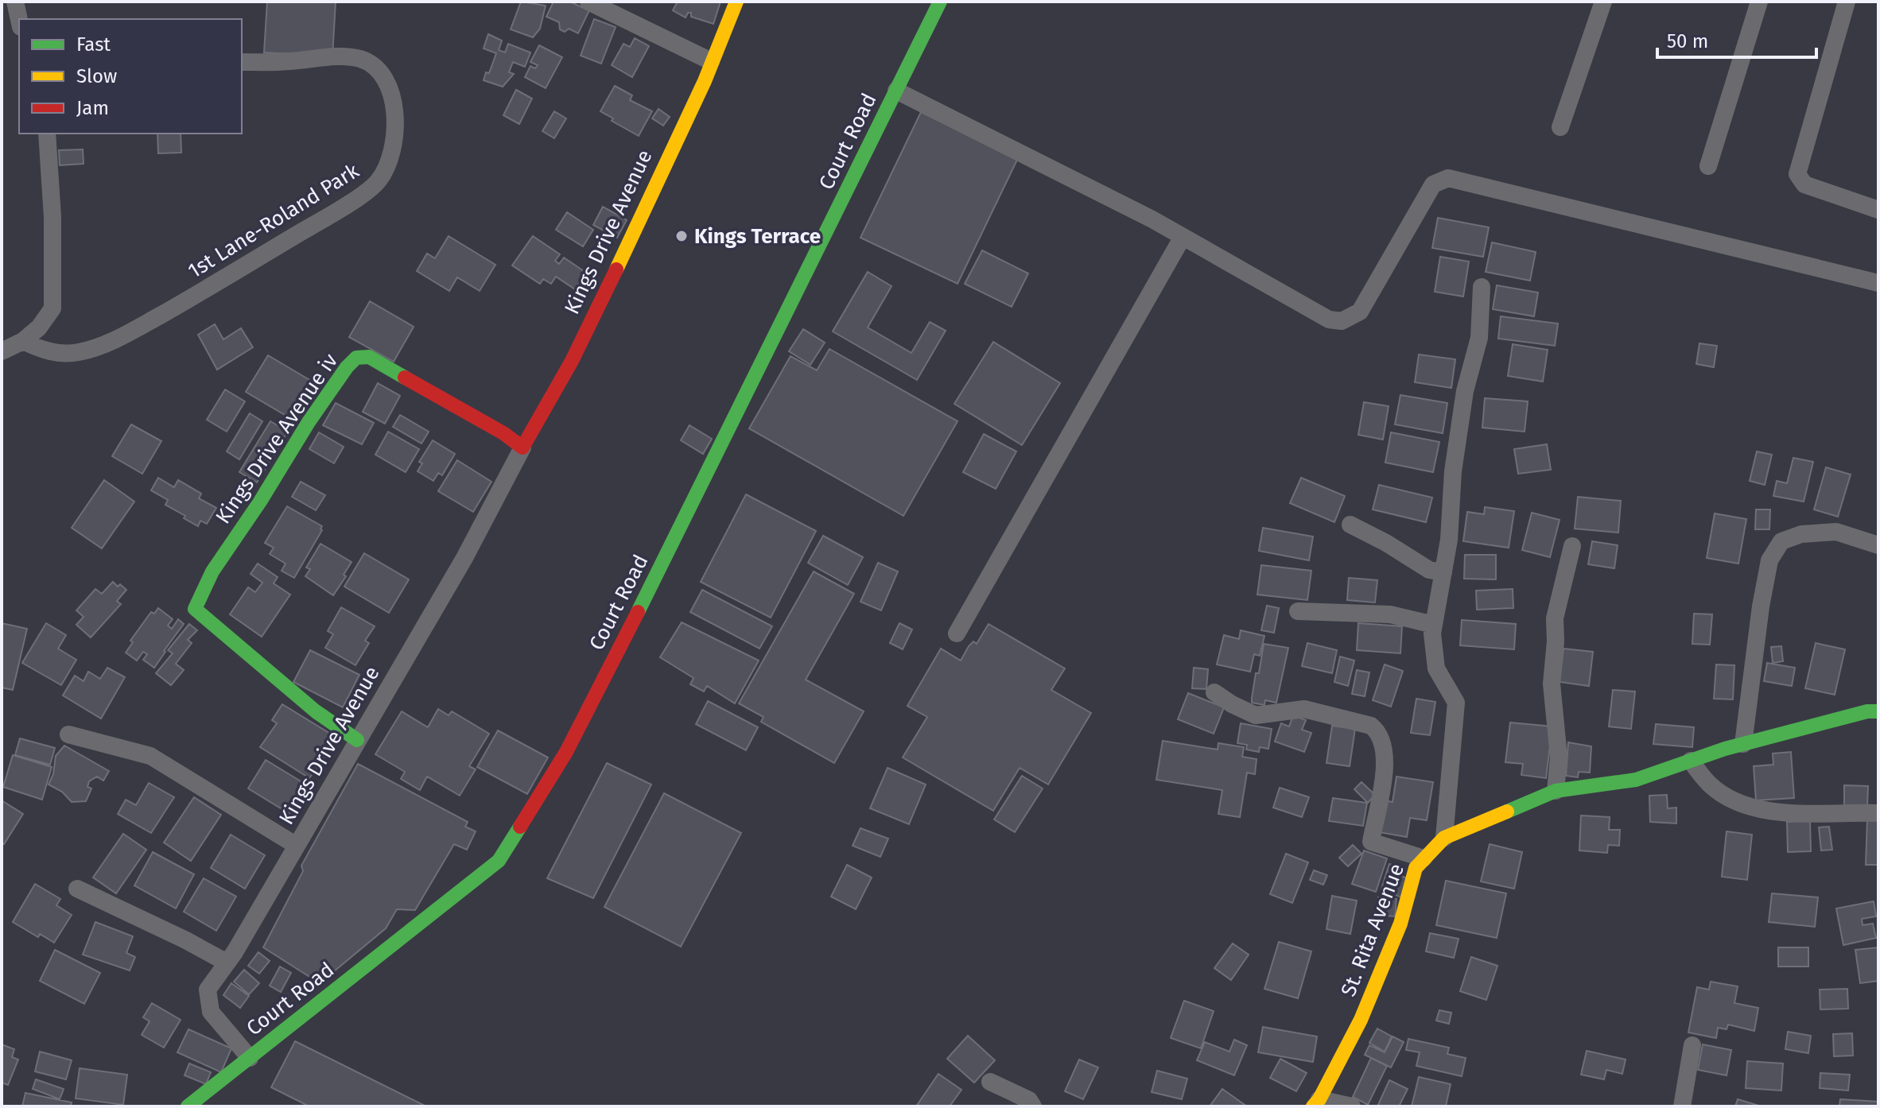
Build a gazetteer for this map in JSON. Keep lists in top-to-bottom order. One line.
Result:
{"streets":{"street":["Court Road","1st Lane-Roland Park","Kings Drive Avenue","Kings Drive Avenue iv","St. Rita Avenue"]},"crossings":[["Court Road","Kings Drive Avenue"],["Kings Drive Avenue","Kings Drive Avenue iv"]],"places":["Kings Terrace"],"legend":["Fast","Slow","Jam"],"scale_bar":"50 m"}
